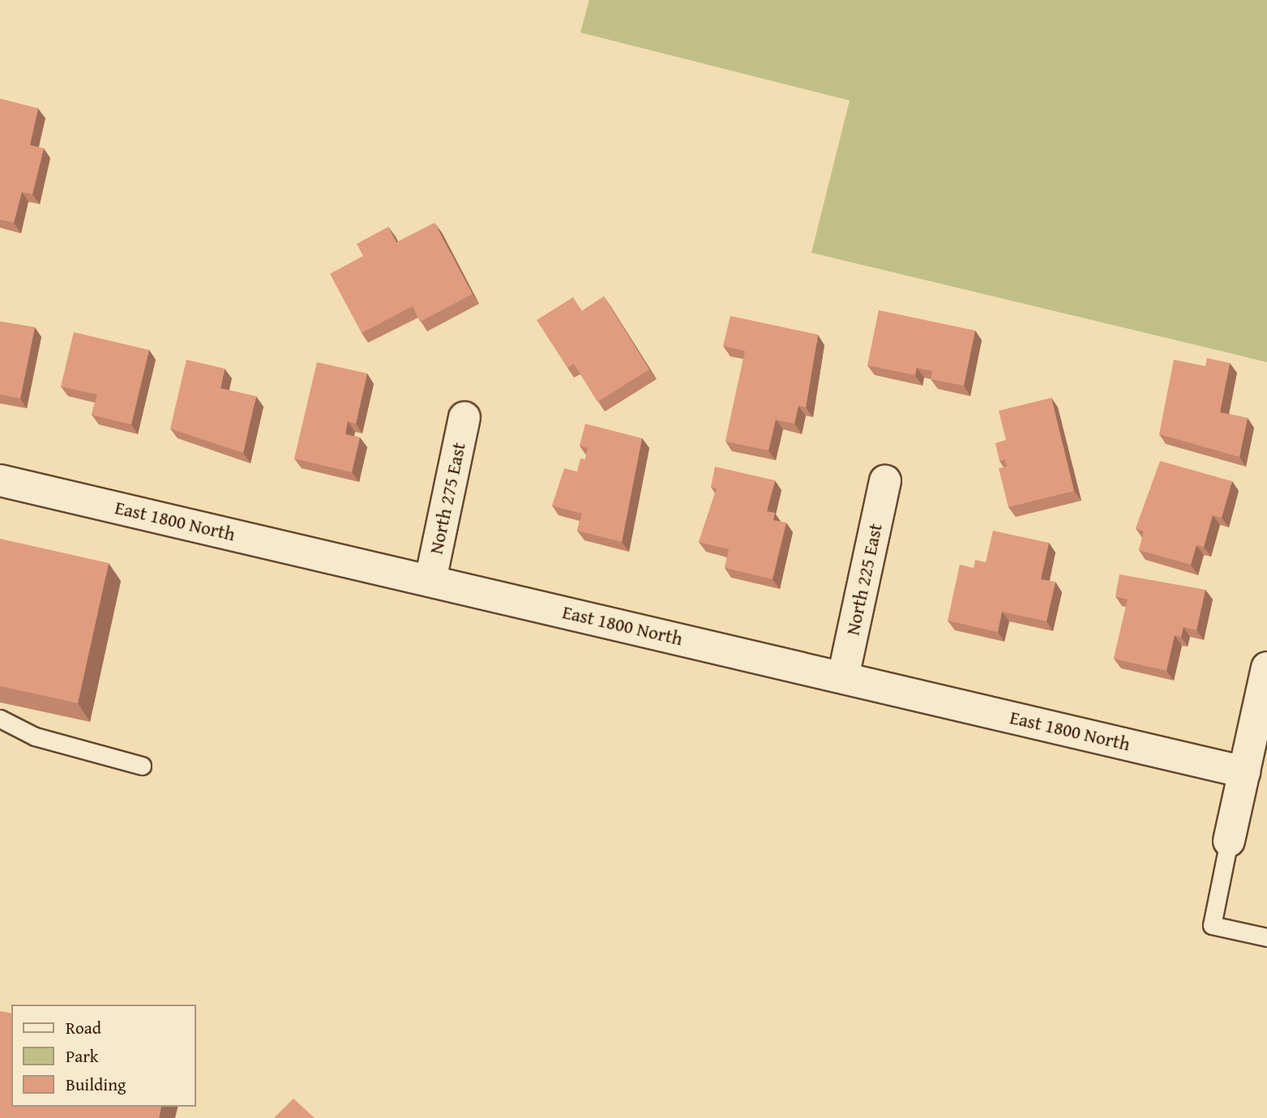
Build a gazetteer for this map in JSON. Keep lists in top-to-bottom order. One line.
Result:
{"streets":{"street":["North 275 East","East 1800 North","North 225 East"]},"crossings":[["North 275 East","East 1800 North"],["East 1800 North","North 225 East"]],"legend":["Road","Park","Building"]}
